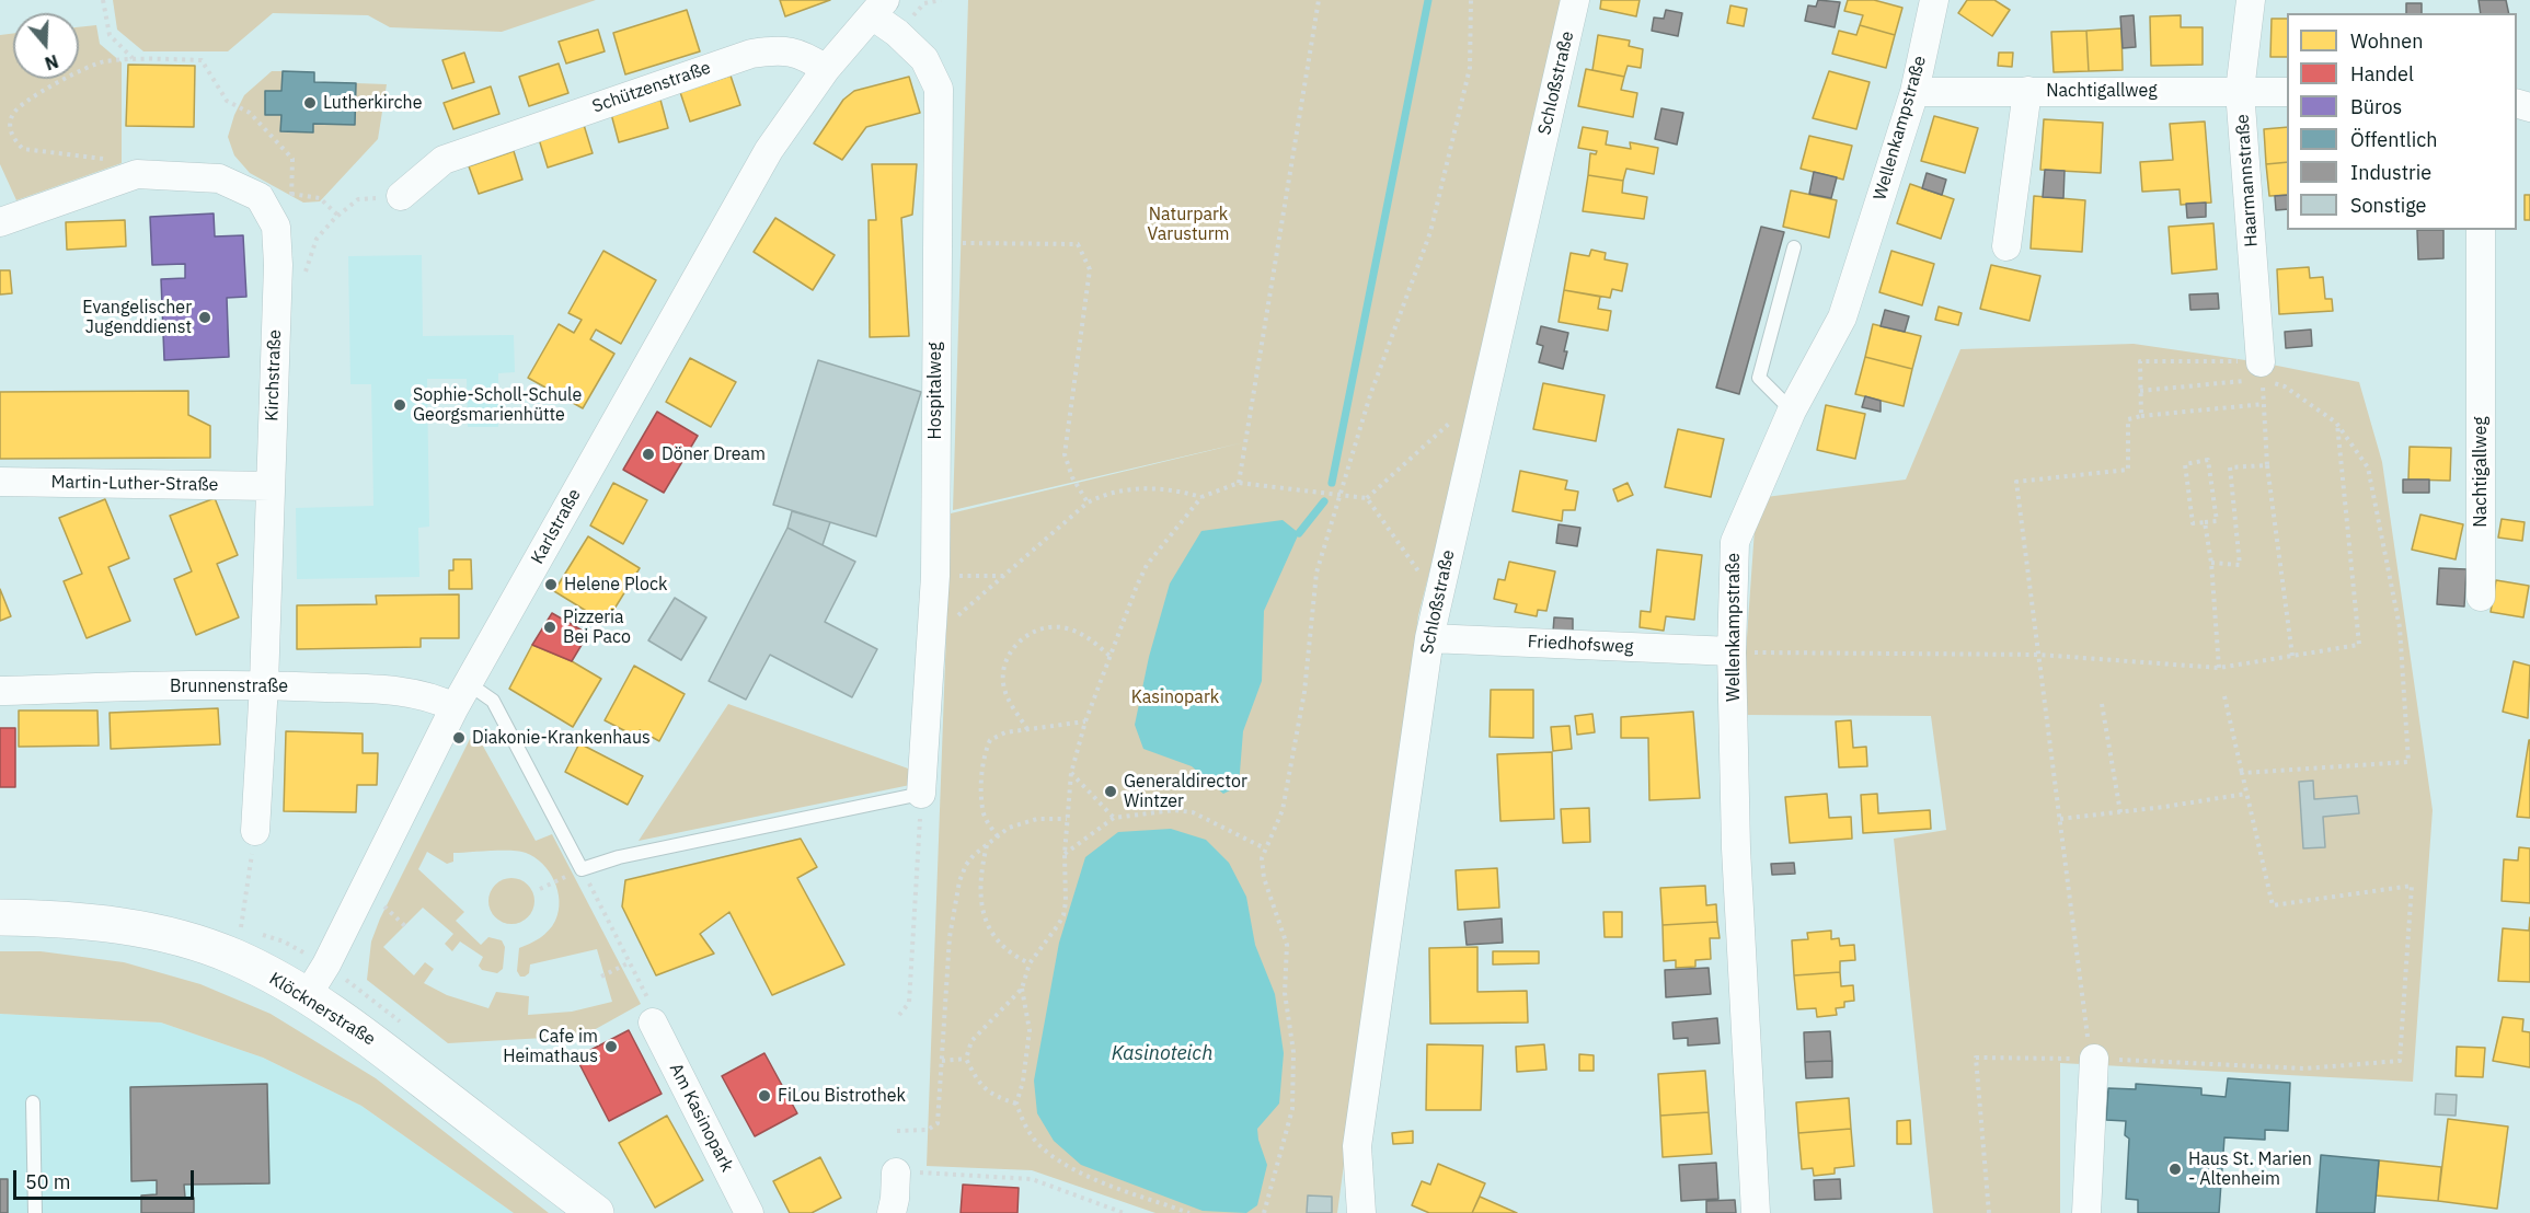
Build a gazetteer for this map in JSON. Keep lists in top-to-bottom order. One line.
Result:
{"streets":{"main road":["Klöcknerstraße"],"street":["Schloßstraße","Schützenstraße","Nachtigallweg","Wellenkampstraße","Haarmannstraße","Kirchstraße","Hospitalweg","Martin-Luther-Straße","Karlstraße","Friedhofsweg","Brunnenstraße","Am Kasinopark"]},"crossings":[["Schloßstraße","Friedhofsweg"],["Schützenstraße","Karlstraße"],["Nachtigallweg","Wellenkampstraße"],["Nachtigallweg","Haarmannstraße"],["Wellenkampstraße","Friedhofsweg"],["Kirchstraße","Martin-Luther-Straße"],["Kirchstraße","Brunnenstraße"],["Karlstraße","Brunnenstraße"],["Karlstraße","Klöcknerstraße"]],"water":["Kasinoteich"],"parks":["Naturpark Varusturm","Kasinopark"],"places":["Lutherkirche","Evangelischer Jugenddienst","Sophie-Scholl-Schule Georgsmarienhütte","Döner Dream","Helene Plock","Pizzeria Bei Paco","Diakonie-Krankenhaus","Generaldirector Wintzer","Cafe im Heimathaus","FiLou Bistrothek","Haus St. Marien - Altenheim"],"legend":["Wohnen","Handel","Büros","Öffentlich","Industrie","Sonstige"],"scale_bar":"50 m","north":"bottom"}
